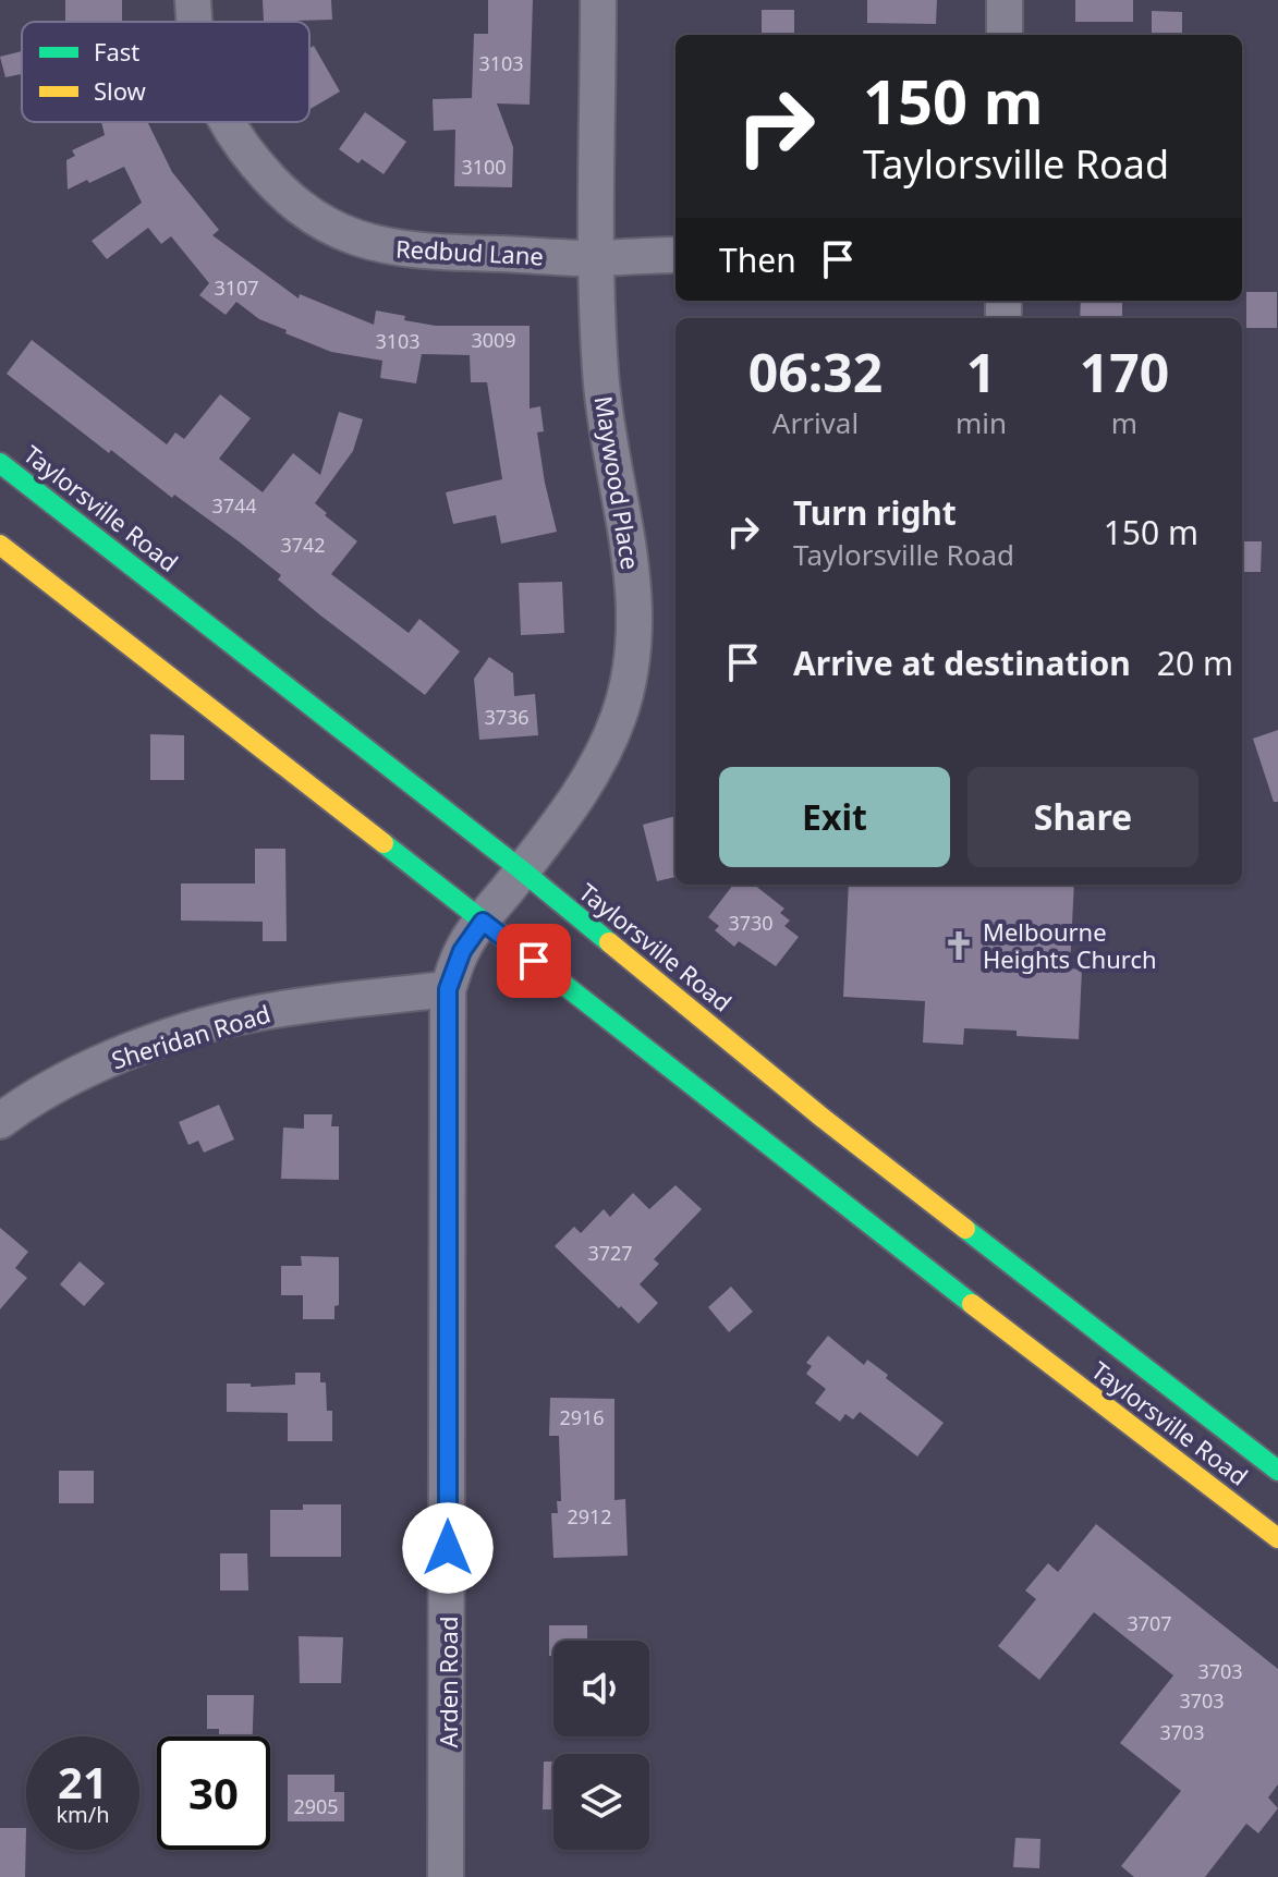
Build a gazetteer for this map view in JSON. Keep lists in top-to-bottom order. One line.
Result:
{"streets":{"main road":["Taylorsville Road"],"street":["Redbud Lane","Maywood Place","Sheridan Road","Arden Road"]},"crossings":[["Redbud Lane","Maywood Place"],["Maywood Place","Taylorsville Road"],["Maywood Place","Arden Road"],["Taylorsville Road","Arden Road"],["Sheridan Road","Arden Road"]],"places":{"church":["Melbourne Heights Church"]},"house_numbers":["3103","3100","3107","3009","3103","3744","3742","3736","3730","3727","2916","2912","3707","3703","3703","3703","2905"],"legend":["Fast","Slow"],"page":{"turn":["150 m","Taylorsville Road"],"then":"Then","eta":["06:32","Arrival","1","min","170","m"],"list":[{"name":"Turn right","note":"Taylorsville Road","value":"150 m"},{"name":"Arrive at destination","value":"20 m"}],"buttons":["Exit","Share"],"speed":"21 km/h","limit":"30"}}
